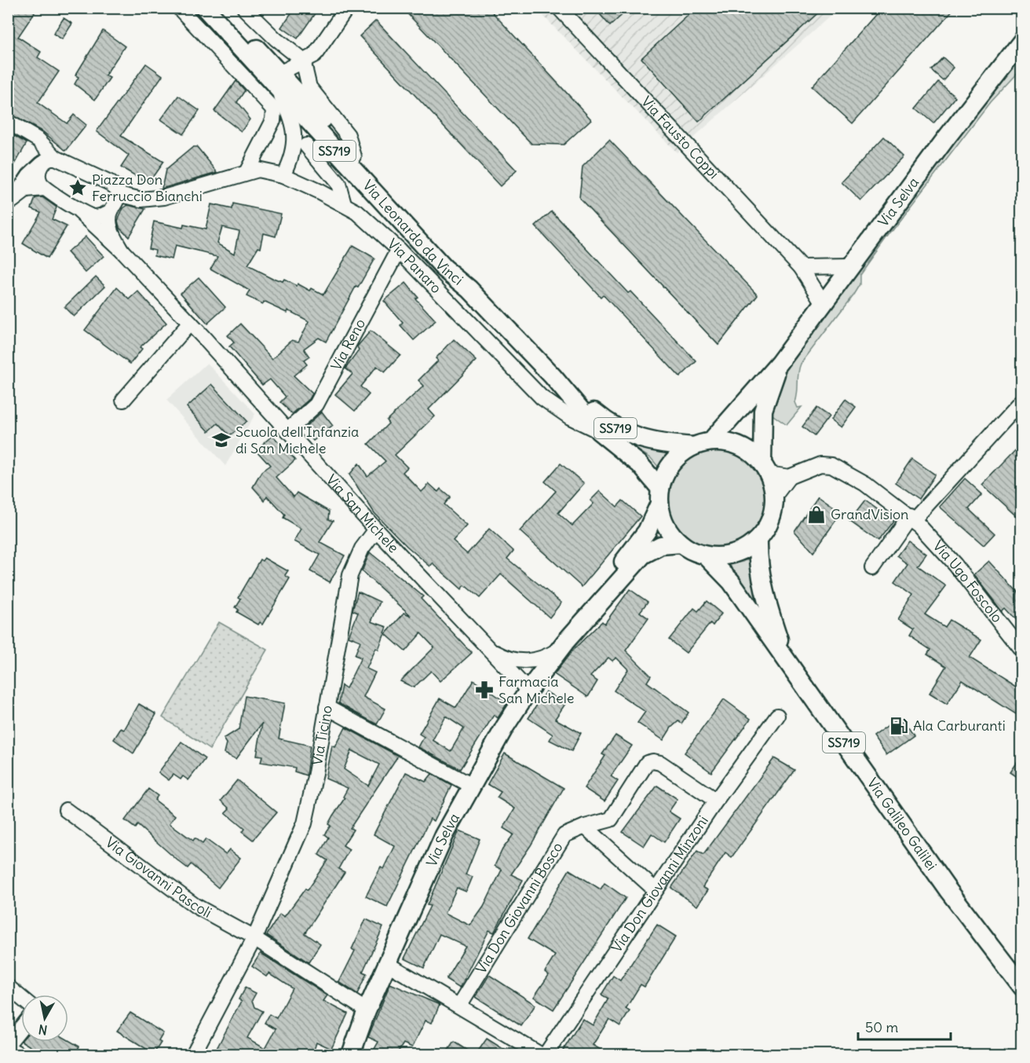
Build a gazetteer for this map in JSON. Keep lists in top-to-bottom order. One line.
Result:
{"streets":{"main road":["SS719","Via Selva","Via Leonardo da Vinci","Via Galileo Galilei"],"street":["Via Fausto Coppi","Via Panaro","Via Reno","Via San Michele","Via Ugo Foscolo","Via Ticino","Via Giovanni Pascoli","Via Don Giovanni Minzoni","Via Don Giovanni Bosco"]},"crossings":[["Via Fausto Coppi","Via Selva"],["Via Selva","Via Leonardo da Vinci"],["Via Selva","Via San Michele"],["Via Selva","Via Galileo Galilei"],["Via Leonardo da Vinci","Via Panaro"],["Via Leonardo da Vinci","Via Galileo Galilei"],["Via Panaro","Via Reno"],["Via Reno","Via San Michele"],["Via San Michele","Via Ticino"],["Via Ticino","Via Giovanni Pascoli"],["Via Don Giovanni Minzoni","Via Don Giovanni Bosco"]],"places":{"place":["Piazza Don Ferruccio Bianchi"],"school or university":["Scuola dell'Infanzia di San Michele"],"shop":["GrandVision"],"pharmacy":["Farmacia San Michele"],"fuel station":["Ala Carburanti"]},"scale_bar":"50 m","north":"bottom"}
